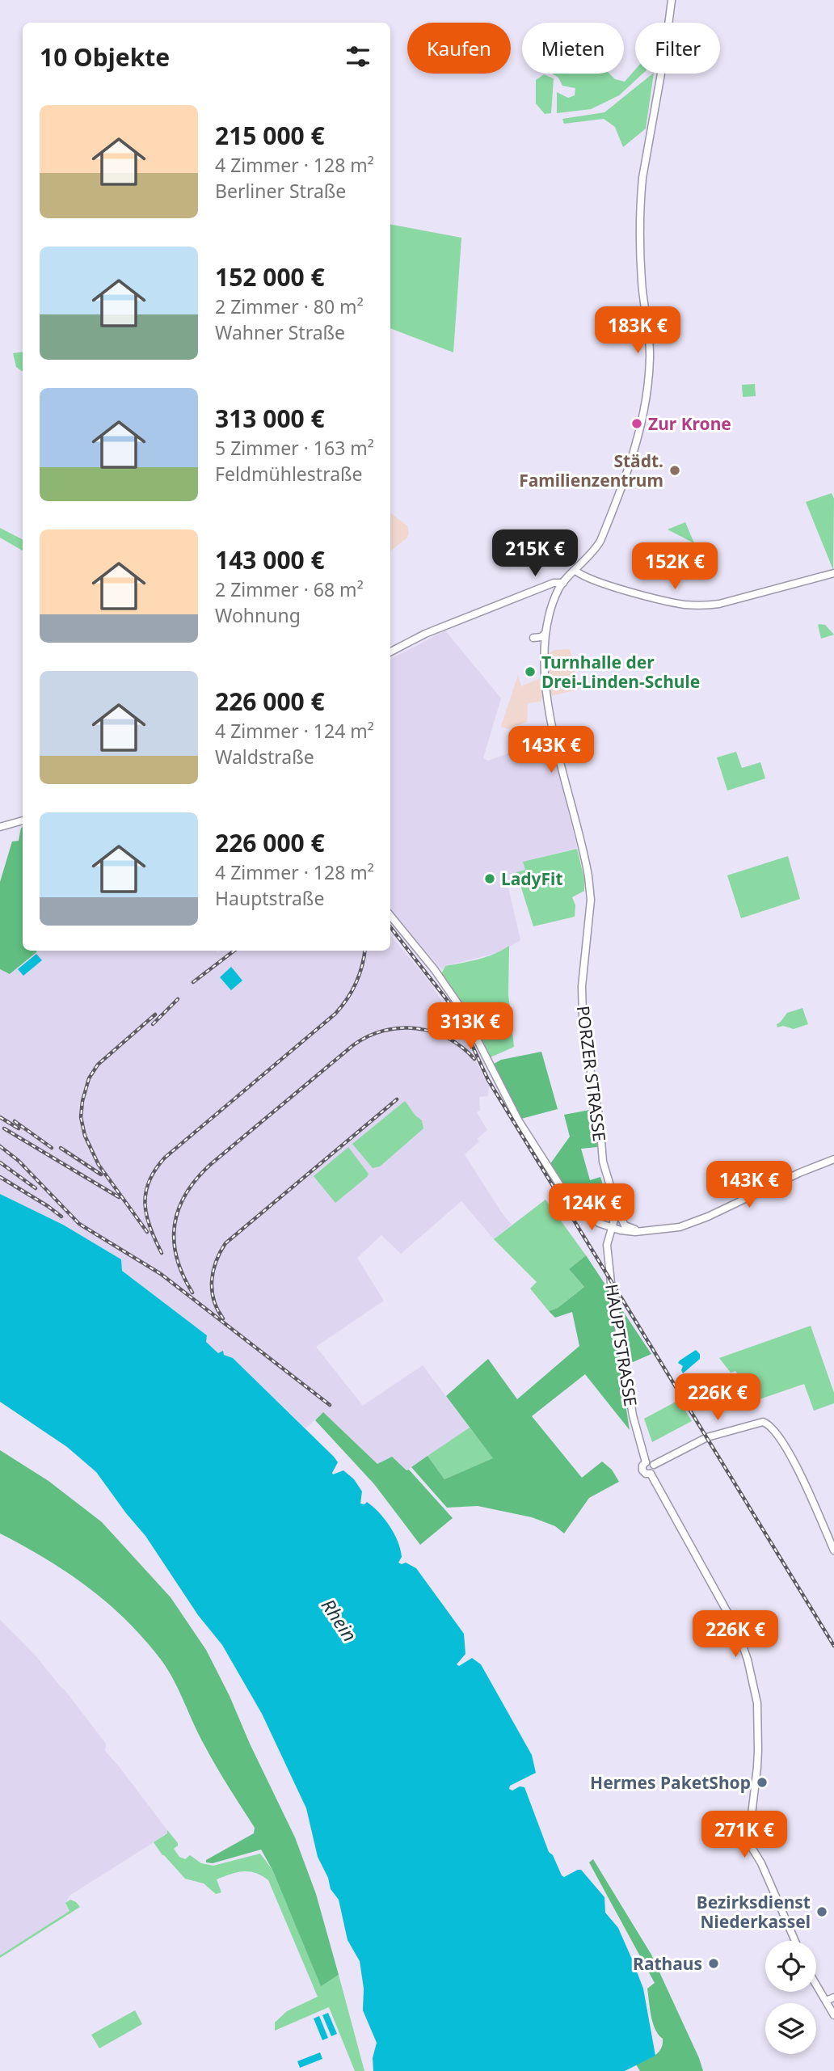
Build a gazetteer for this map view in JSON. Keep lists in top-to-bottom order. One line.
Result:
{"streets":{"street":["PORZER STRASSE","HAUPTSTRASSE"]},"crossings":[["PORZER STRASSE","HAUPTSTRASSE"]],"water":["Rhein"],"places":["Zur Krone","Städt. Familienzentrum","Turnhalle der Drei-Linden-Schule","LadyFit","Hermes PaketShop","Bezirksdienst Niederkassel","Rathaus"],"page":{"chip":["Kaufen","Mieten","Filter"],"heading":"10 Objekte","list":[{"name":"215 000 €","note":"4 Zimmer · 128 m² · Berliner Straße"},{"name":"152 000 €","note":"2 Zimmer · 80 m² · Wahner Straße"},{"name":"313 000 €","note":"5 Zimmer · 163 m² · Feldmühlestraße"},{"name":"143 000 €","note":"2 Zimmer · 68 m² · Wohnung"},{"name":"226 000 €","note":"4 Zimmer · 124 m² · Waldstraße"},{"name":"226 000 €","note":"4 Zimmer · 128 m² · Hauptstraße"}],"price":["183K €","215K €","152K €","143K €","313K €","143K €","124K €","226K €","226K €","271K €"]}}
